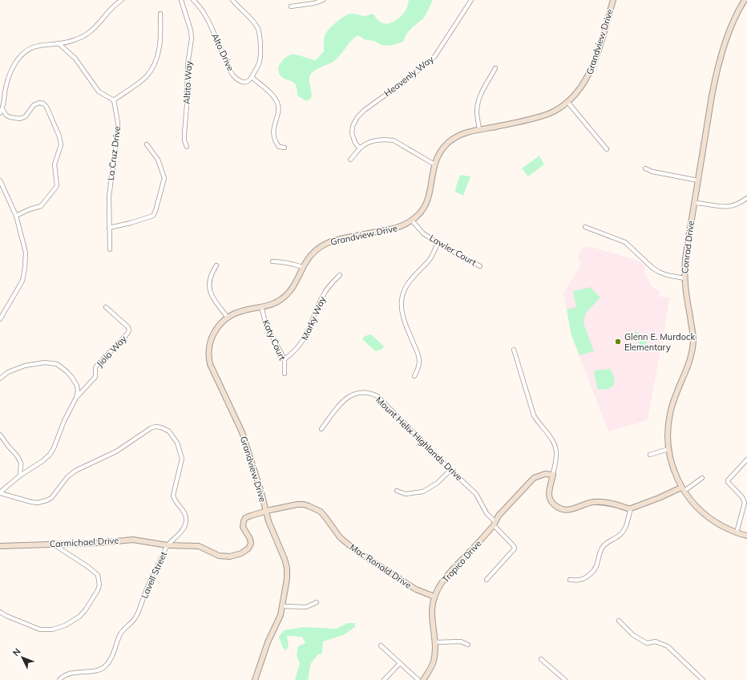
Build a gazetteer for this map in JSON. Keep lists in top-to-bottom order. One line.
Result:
{"streets":{"street":["Grandview Drive","Alto Drive","Heavenly Way","Altito Way","La Cruz Drive","Conrad Drive","Lawler Court","Marky Way","Katy Court","Jiola Way","Mount Helix Highlands Drive","Carmichael Drive","Tropico Drive","Mac Ronald Drive","Lavell Street"]},"crossings":[["Grandview Drive","Lawler Court"],["Grandview Drive","Katy Court"],["Grandview Drive","Mac Ronald Drive"],["Grandview Drive","Lavell Street"],["Marky Way","Katy Court"],["Mount Helix Highlands Drive","Tropico Drive"],["Carmichael Drive","Lavell Street"],["Tropico Drive","Mac Ronald Drive"],["Mac Ronald Drive","Lavell Street"]],"places":["Glenn E. Murdock Elementary"],"north":"top left"}
